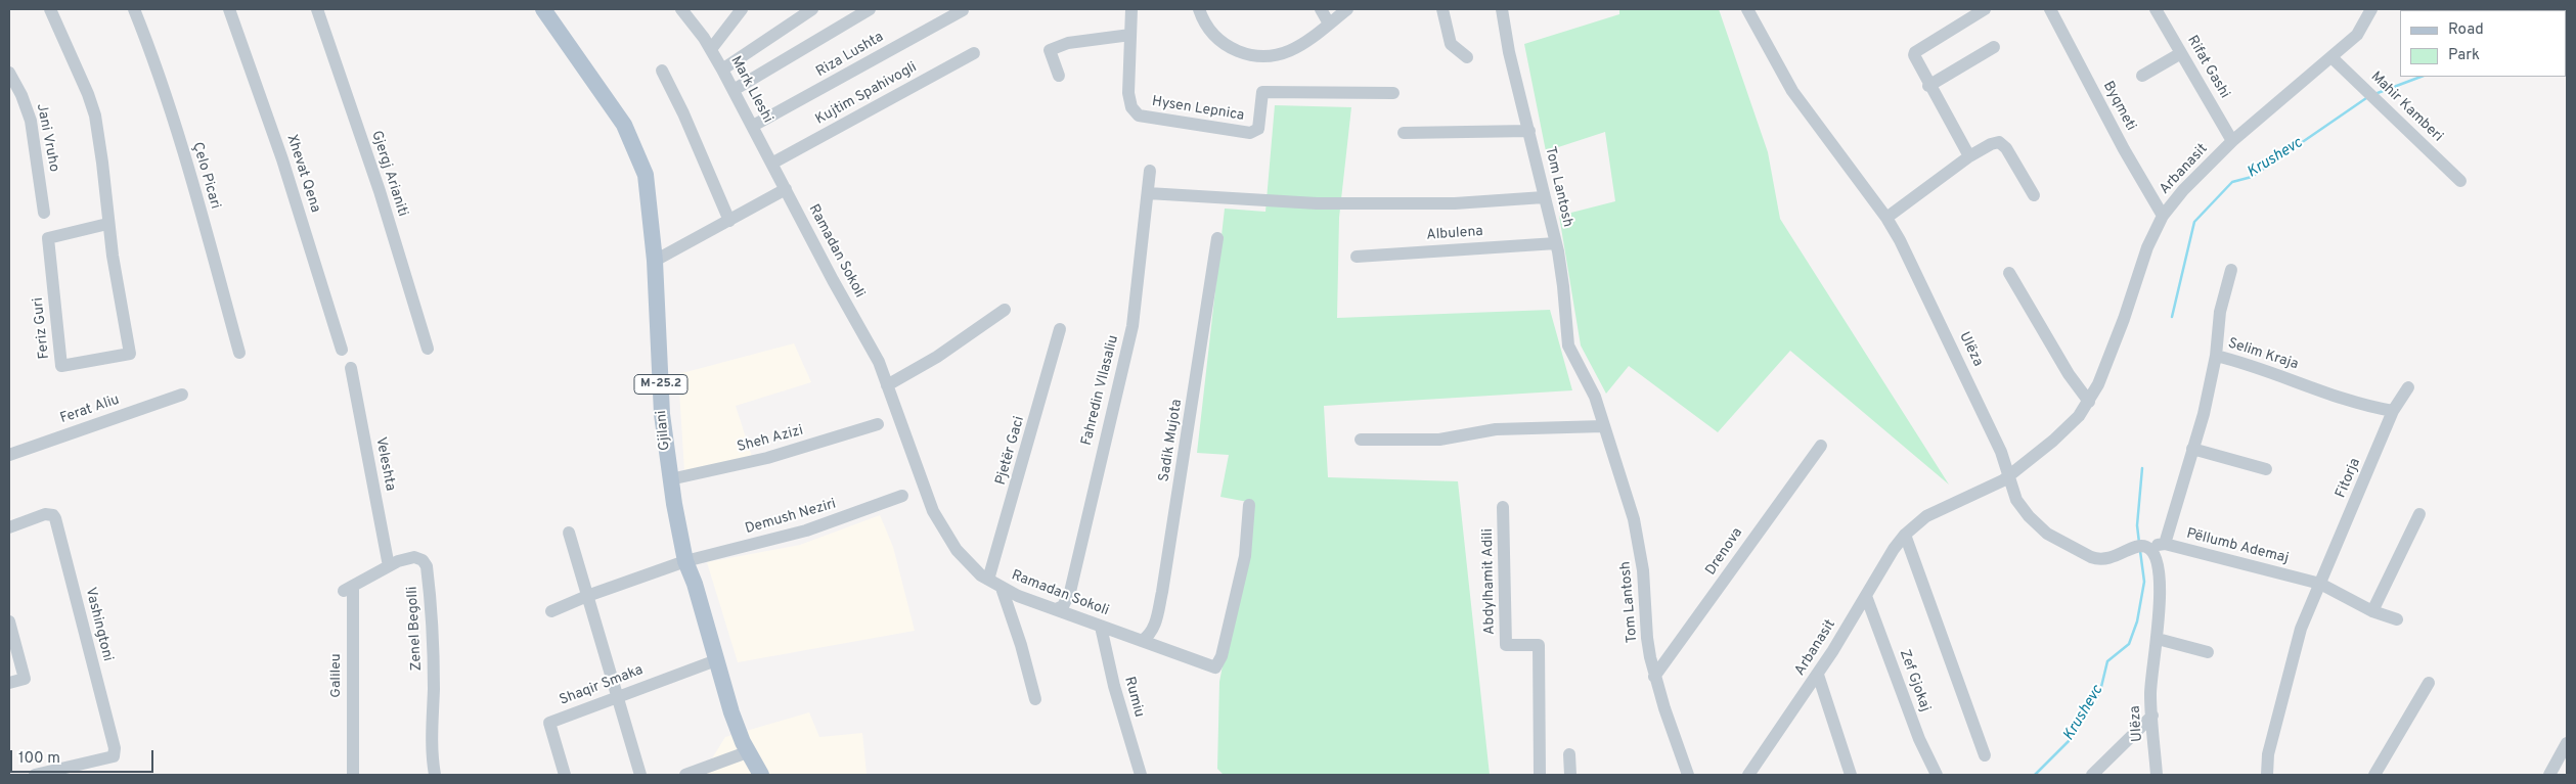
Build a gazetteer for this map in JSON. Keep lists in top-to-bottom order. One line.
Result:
{"streets":{"main road":["M-25.2","Gjilani"],"street":["Riza Lushta","Rifat Gashi","Mark Lleshi","Kujtim Spahivogli","Byqmeti","Mahir Kamberi","Hysen Lepnica","Jani Vruho","Arbanasit","Xhevat Qena","Gjergj Arianiti","Çelo Picari","Tom Lantosh","Albulena","Ramadan Sokoli","Feriz Guri","Ulëza","Selim Kraja","Fahredin Vllasaliu","Ferat Aliu","Sheh Azizi","Sadik Mujota","Pjetër Gaci","Veleshta","Fitorja","Demush Neziri","Pëllumb Ademaj","Drenova","Abdylhamit Adili","Vashingtoni","Zenel Begolli","Galileu","Zef Gjokaj","Shaqir Smaka","Rumiu"]},"crossings":[["Riza Lushta","Mark Lleshi"],["Rifat Gashi","Arbanasit"],["Mark Lleshi","Kujtim Spahivogli"],["Mark Lleshi","Ramadan Sokoli"],["Byqmeti","Arbanasit"],["Mahir Kamberi","Arbanasit"],["Arbanasit","Ulëza"],["Arbanasit","Zef Gjokaj"],["Tom Lantosh","Albulena"],["Tom Lantosh","Drenova"],["Ramadan Sokoli","Fahredin Vllasaliu"],["Ramadan Sokoli","Sadik Mujota"],["Ramadan Sokoli","Pjetër Gaci"],["Ramadan Sokoli","Rumiu"],["Ulëza","Pëllumb Ademaj"],["Selim Kraja","Fitorja"],["Selim Kraja","Pëllumb Ademaj"],["Gjilani","Sheh Azizi"],["Gjilani","Demush Neziri"],["Gjilani","Shaqir Smaka"],["Veleshta","Zenel Begolli"],["Fitorja","Pëllumb Ademaj"],["Zenel Begolli","Galileu"]],"water":["Krushevc"],"legend":["Road","Park"],"scale_bar":"100 m"}
